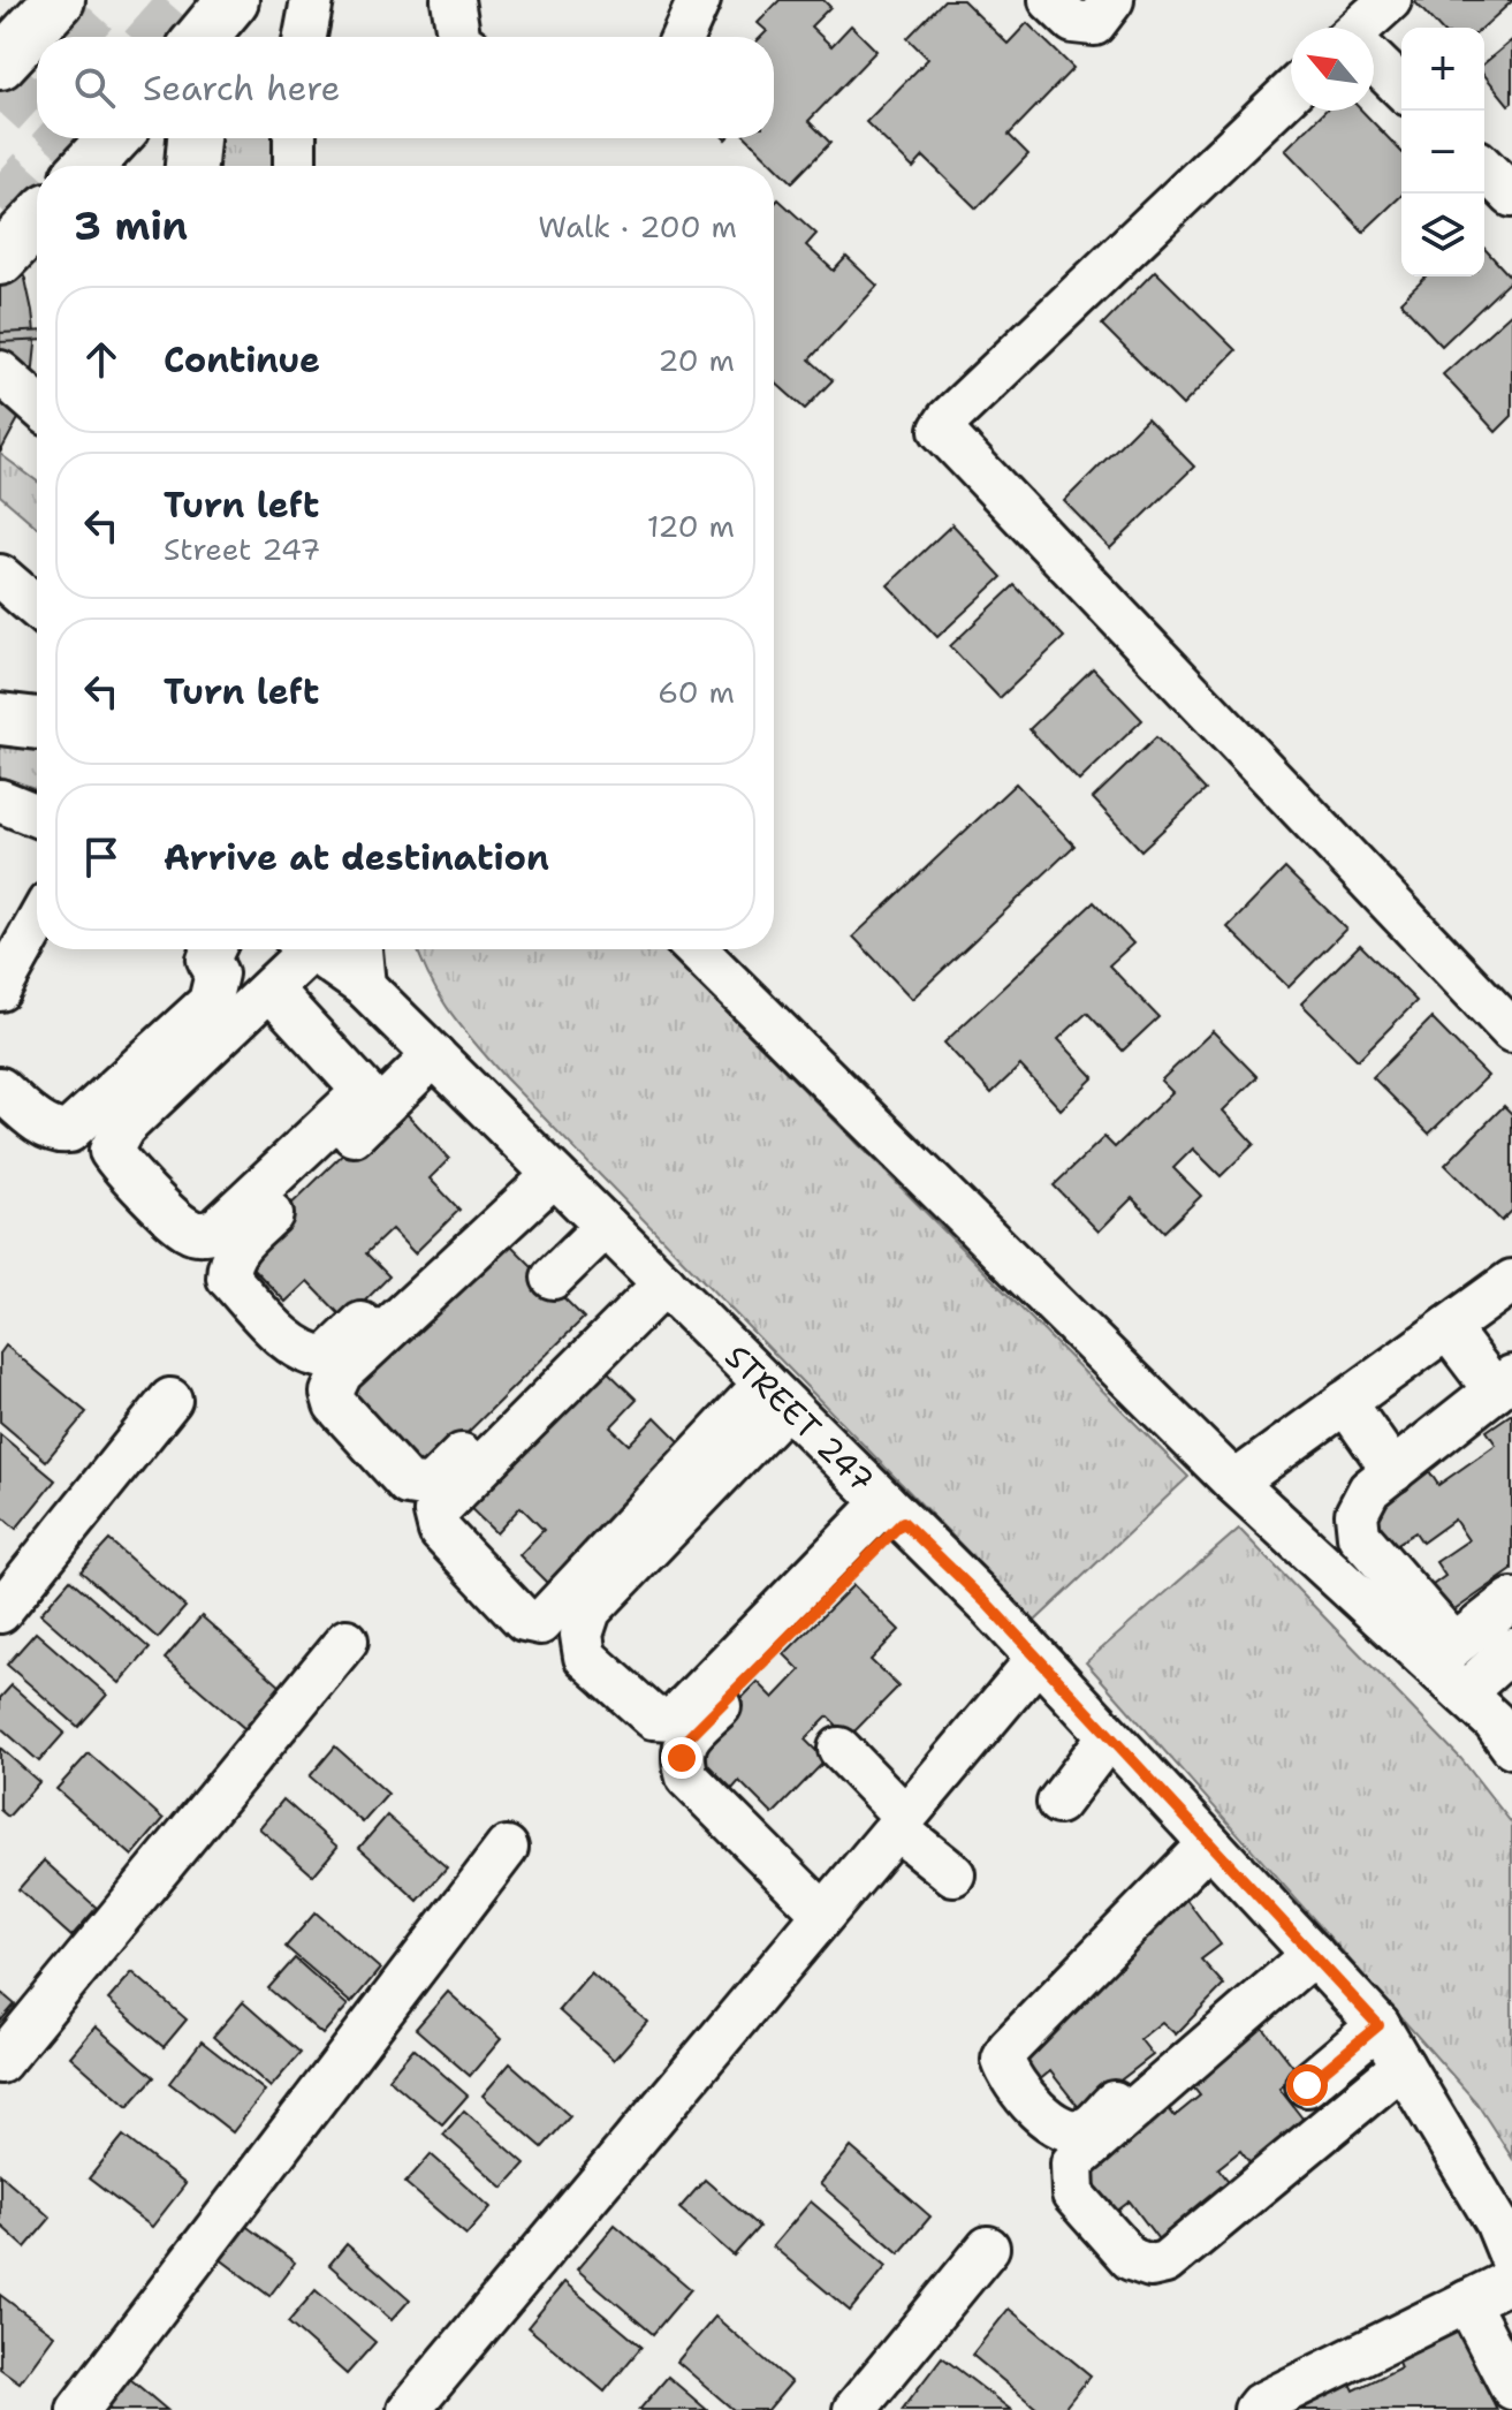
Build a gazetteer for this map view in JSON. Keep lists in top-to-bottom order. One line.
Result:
{"streets":{"street":["STREET 247"]},"north":"top left","page":{"map_buttons":["+","−"],"search":"Search here","heading":["3 min","Walk · 200 m"],"list":[["Continue","20 m"],["Turn left","Street 247","120 m"],["Turn left","60 m"],"Arrive at destination"]}}
